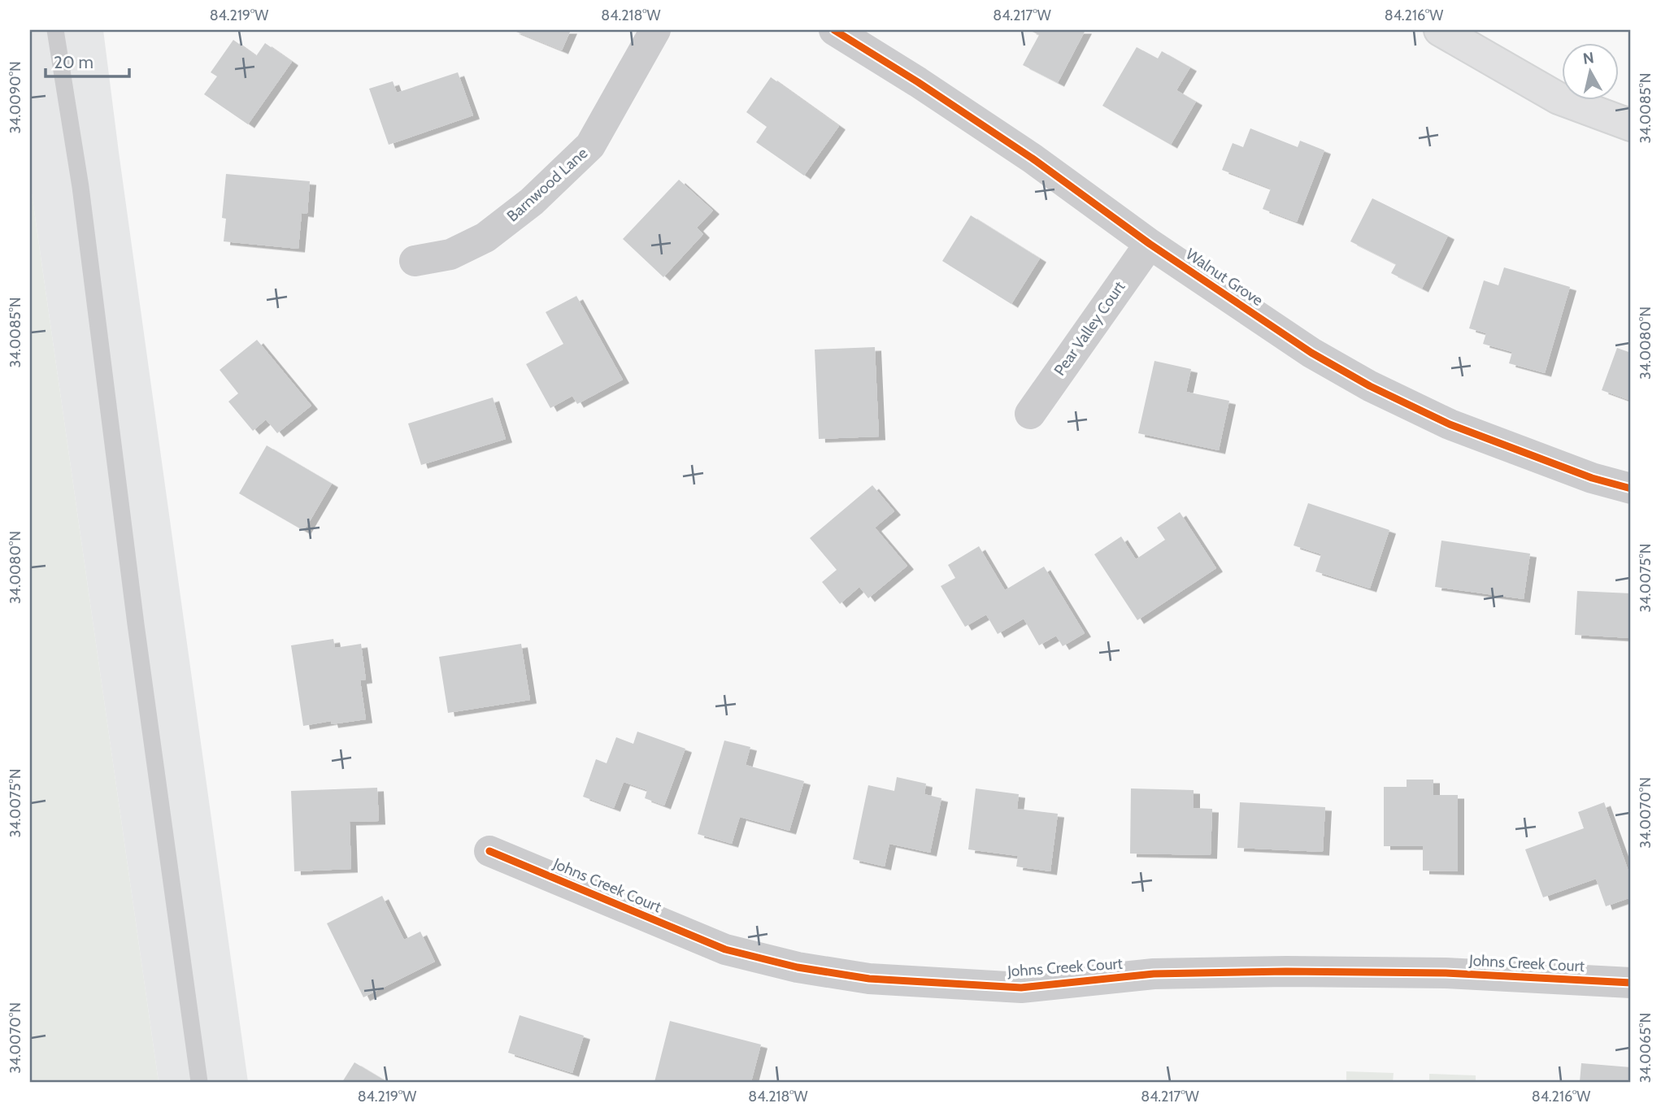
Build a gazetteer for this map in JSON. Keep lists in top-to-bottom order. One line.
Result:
{"streets":{"street":["Barnwood Lane","Walnut Grove","Pear Valley Court","Johns Creek Court"]},"crossings":[["Walnut Grove","Pear Valley Court"]],"scale_bar":"20 m","north":"top","coordinates":["84.219°W","84.218°W","84.217°W","84.216°W","34.0090°N","34.0085°N","34.0080°N","34.0075°N","34.0070°N","34.0065°N"]}
